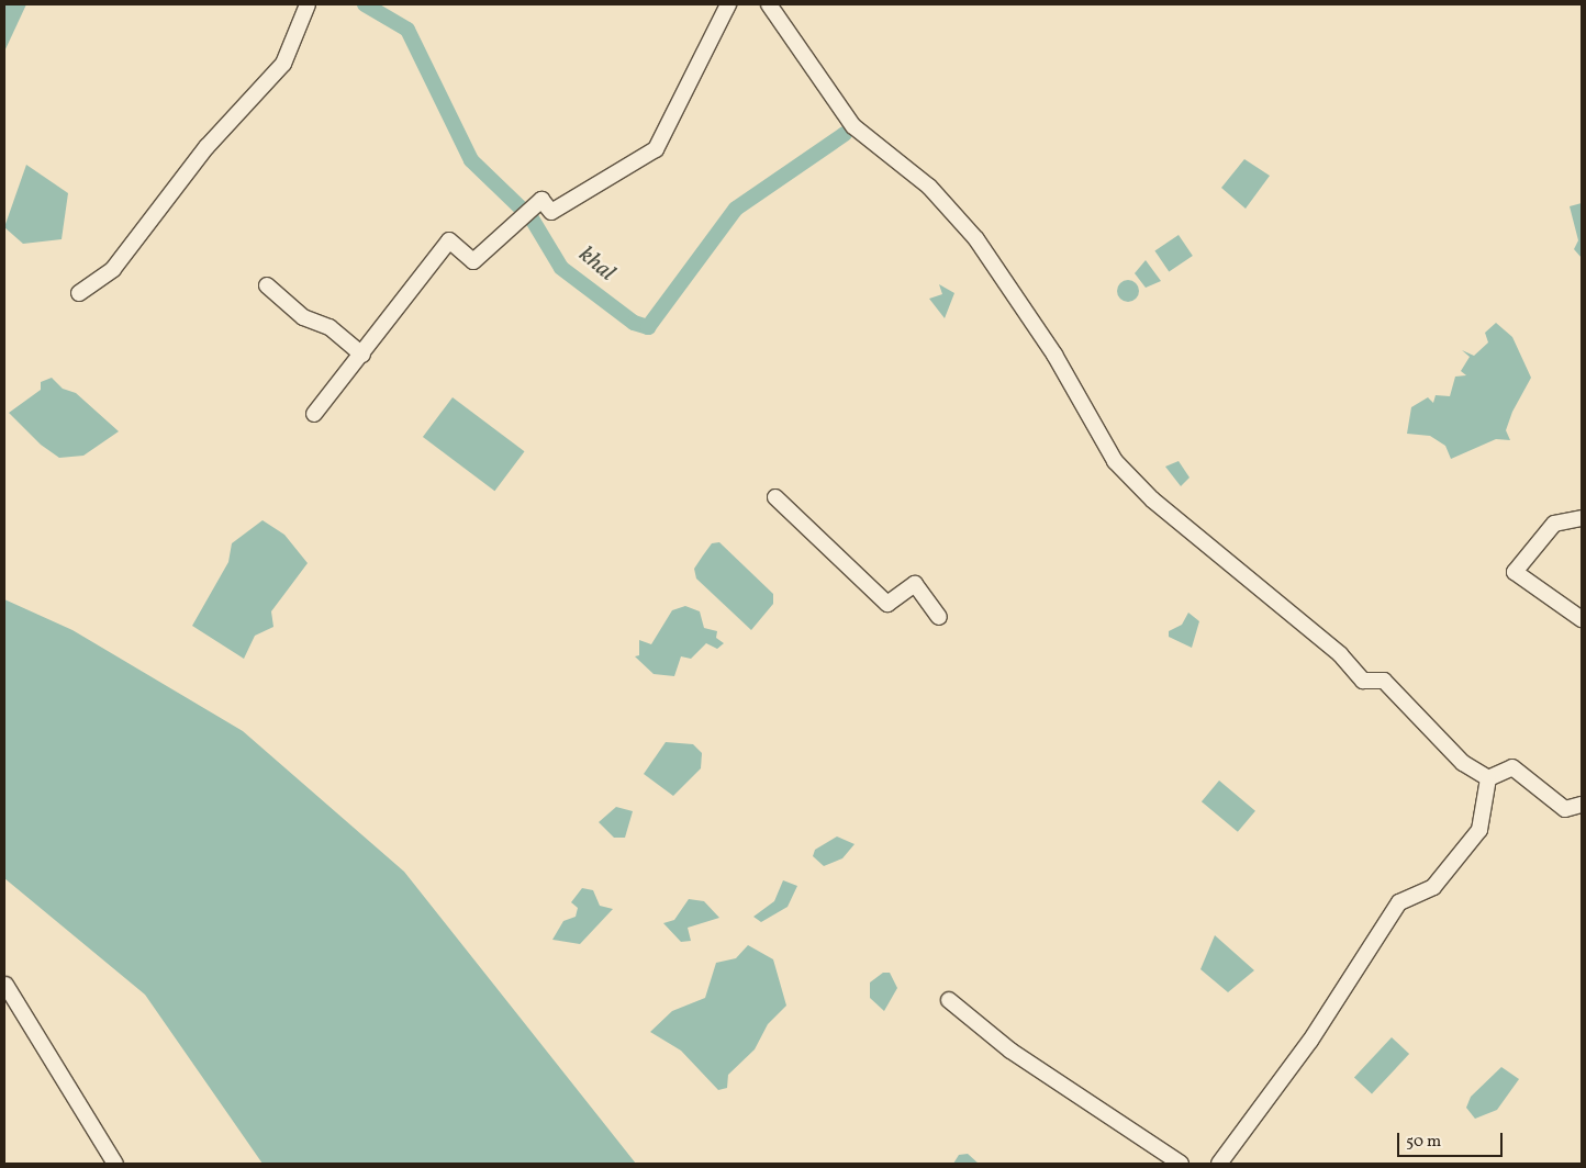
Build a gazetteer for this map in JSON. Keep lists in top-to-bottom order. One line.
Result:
{"water":["khal"],"scale_bar":"50 m"}
